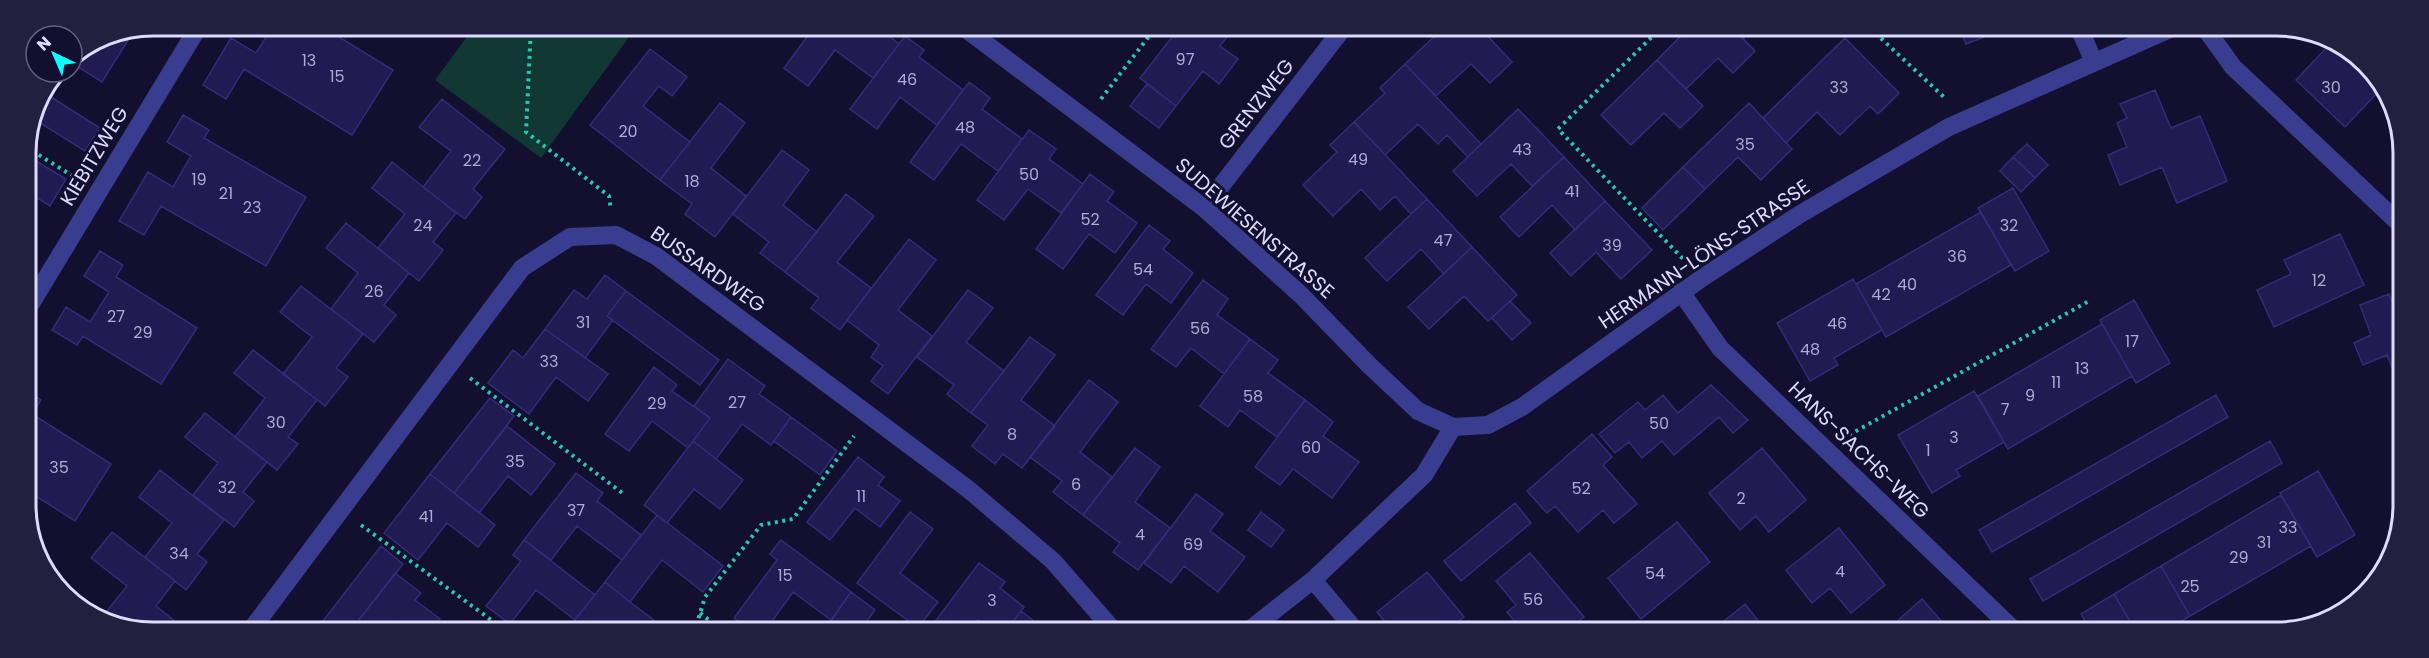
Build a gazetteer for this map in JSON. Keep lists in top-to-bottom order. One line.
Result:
{"streets":{"street":["GRENZWEG","KIEBITZWEG","SUDEWIESENSTRASSE","HERMANN-LÖNS-STRASSE","BUSSARDWEG","HANS-SACHS-WEG"]},"crossings":[["GRENZWEG","SUDEWIESENSTRASSE"],["SUDEWIESENSTRASSE","HERMANN-LÖNS-STRASSE"],["HERMANN-LÖNS-STRASSE","HANS-SACHS-WEG"]],"house_numbers":["97","13","15","46","33","30","48","20","35","43","49","22","50","19","18","41","21","23","52","24","32","47","39","36","54","12","40","26","42","27","31","46","56","29","17","48","33","13","11","9","58","27","29","7","30","50","8","3","60","1","35","35","6","32","52","11","2","37","41","33","4","31","69","34","29","4","54","15","25","56","3"],"north":"top left"}
